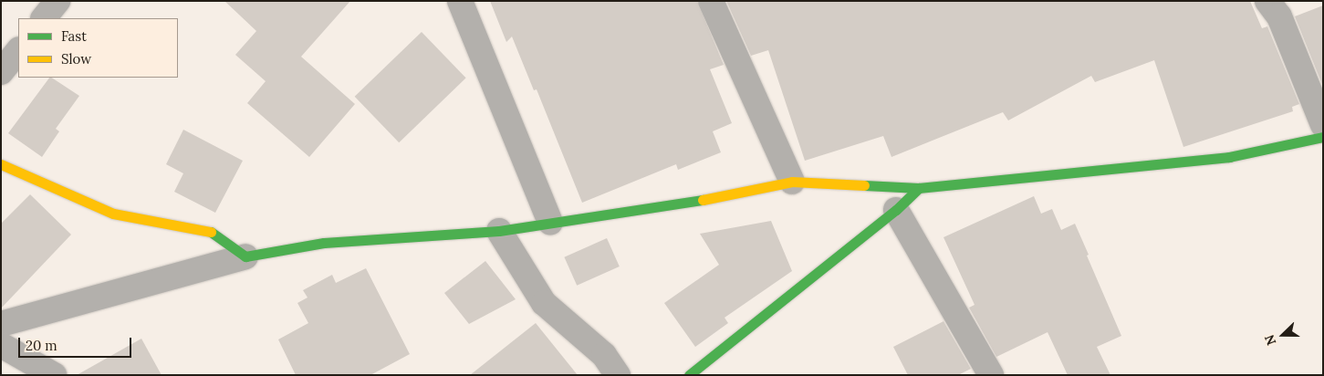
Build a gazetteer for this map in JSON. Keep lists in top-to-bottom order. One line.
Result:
{"legend":["Fast","Slow"],"scale_bar":"20 m","north":"left"}
